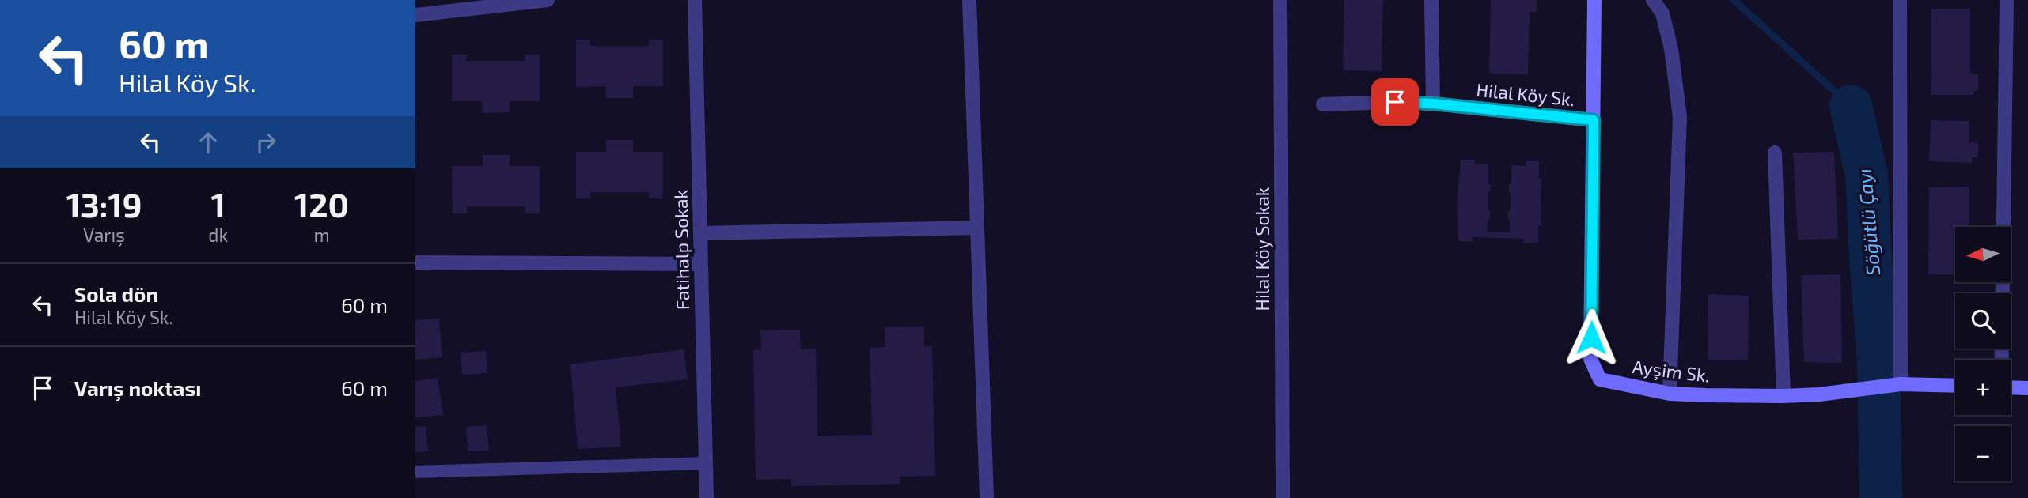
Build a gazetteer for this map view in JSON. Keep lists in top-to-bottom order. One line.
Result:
{"streets":{"street":["Hilal Köy Sk.","Hilal Köy Sokak","Fatihalp Sokak","Ayşim Sk."]},"crossings":[["Hilal Köy Sk.","Ayşim Sk."]],"water":["Söğütlü Çayı"],"north":"left","page":{"turn":["60 m","Hilal Köy Sk."],"eta":["13:19","Varış","1","dk","120","m"],"map_buttons":["+","−"],"list":[{"name":"Sola dön","note":"Hilal Köy Sk.","value":"60 m"},{"name":"Varış noktası","value":"60 m"}]}}
